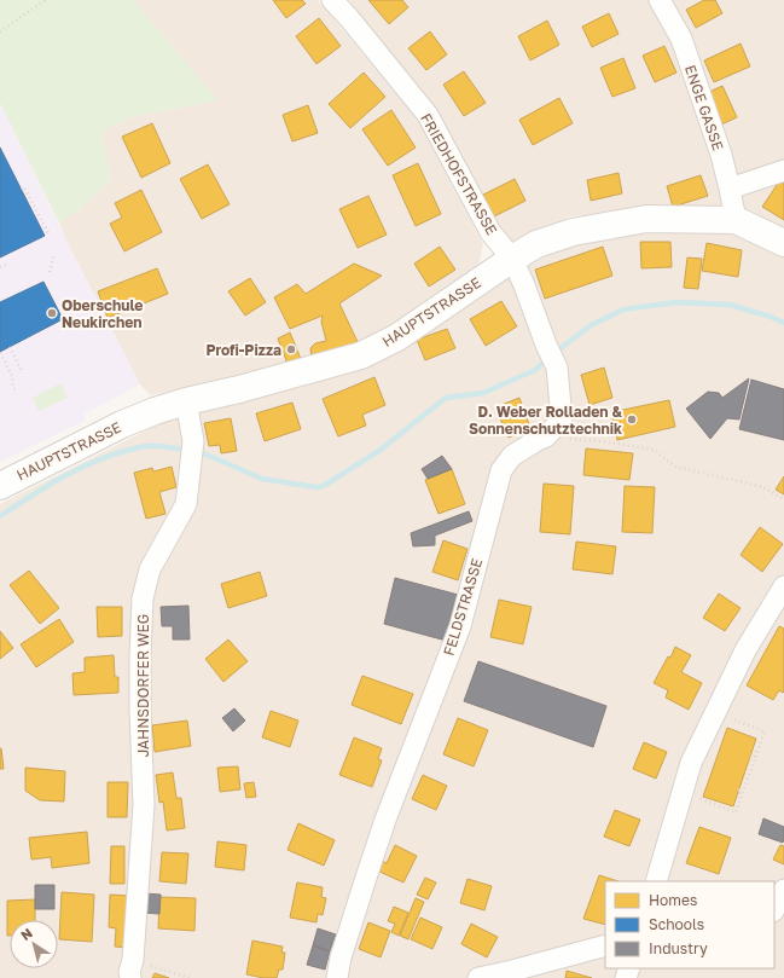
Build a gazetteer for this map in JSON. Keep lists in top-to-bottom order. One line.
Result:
{"streets":{"main road":["HAUPTSTRASSE"],"street":["ENGE GASSE","FRIEDHOFSTRASSE","FELDSTRASSE","JAHNSDORFER WEG"]},"crossings":[["ENGE GASSE","HAUPTSTRASSE"],["FRIEDHOFSTRASSE","HAUPTSTRASSE"],["FRIEDHOFSTRASSE","FELDSTRASSE"],["HAUPTSTRASSE","FELDSTRASSE"],["HAUPTSTRASSE","JAHNSDORFER WEG"]],"places":["Oberschule Neukirchen","Profi-Pizza","D. Weber Rolladen & Sonnenschutztechnik"],"legend":["Homes","Schools","Industry"],"north":"top left"}
